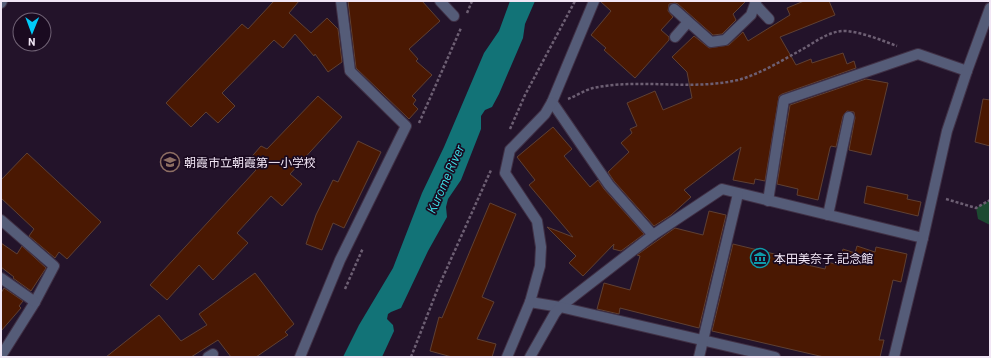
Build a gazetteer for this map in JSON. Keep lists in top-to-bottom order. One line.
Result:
{"water":["Kurome River"],"places":{"school or university":["朝霞市立朝霞第一小学校"],"museum":["本田美奈子.記念館"]},"north":"bottom"}
